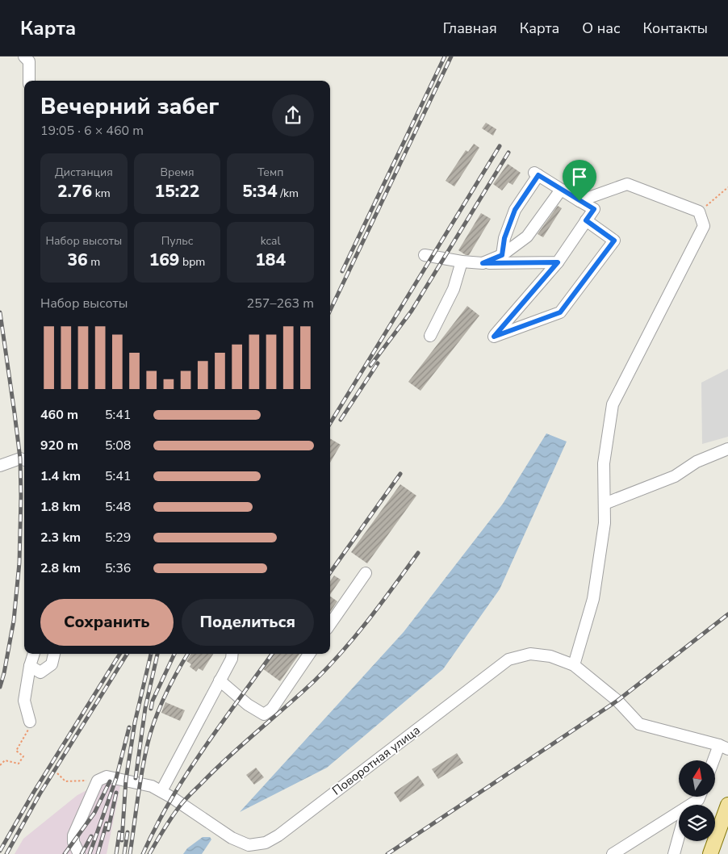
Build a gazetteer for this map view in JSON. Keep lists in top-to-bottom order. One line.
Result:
{"streets":{"street":["Поворотная улица"]},"north":"top","page":{"header":"Карта","nav":["Главная","Карта","О нас","Контакты"],"heading":["Вечерний забег","19:05 · 6 × 460 m"],"stats":[["Дистанция","2.76 km"],["Время","15:22"],["Темп","5:34 /km"],["Набор высоты","36 m"],["Пульс","169 bpm"],["kcal","184"]],"chart":["Набор высоты","257–263 m"],"list":[{"name":"460 m","note":"5:41"},{"name":"920 m","note":"5:08"},{"name":"1.4 km","note":"5:41"},{"name":"1.8 km","note":"5:48"},{"name":"2.3 km","note":"5:29"},{"name":"2.8 km","note":"5:36"}],"buttons":["Сохранить","Поделиться"]}}
